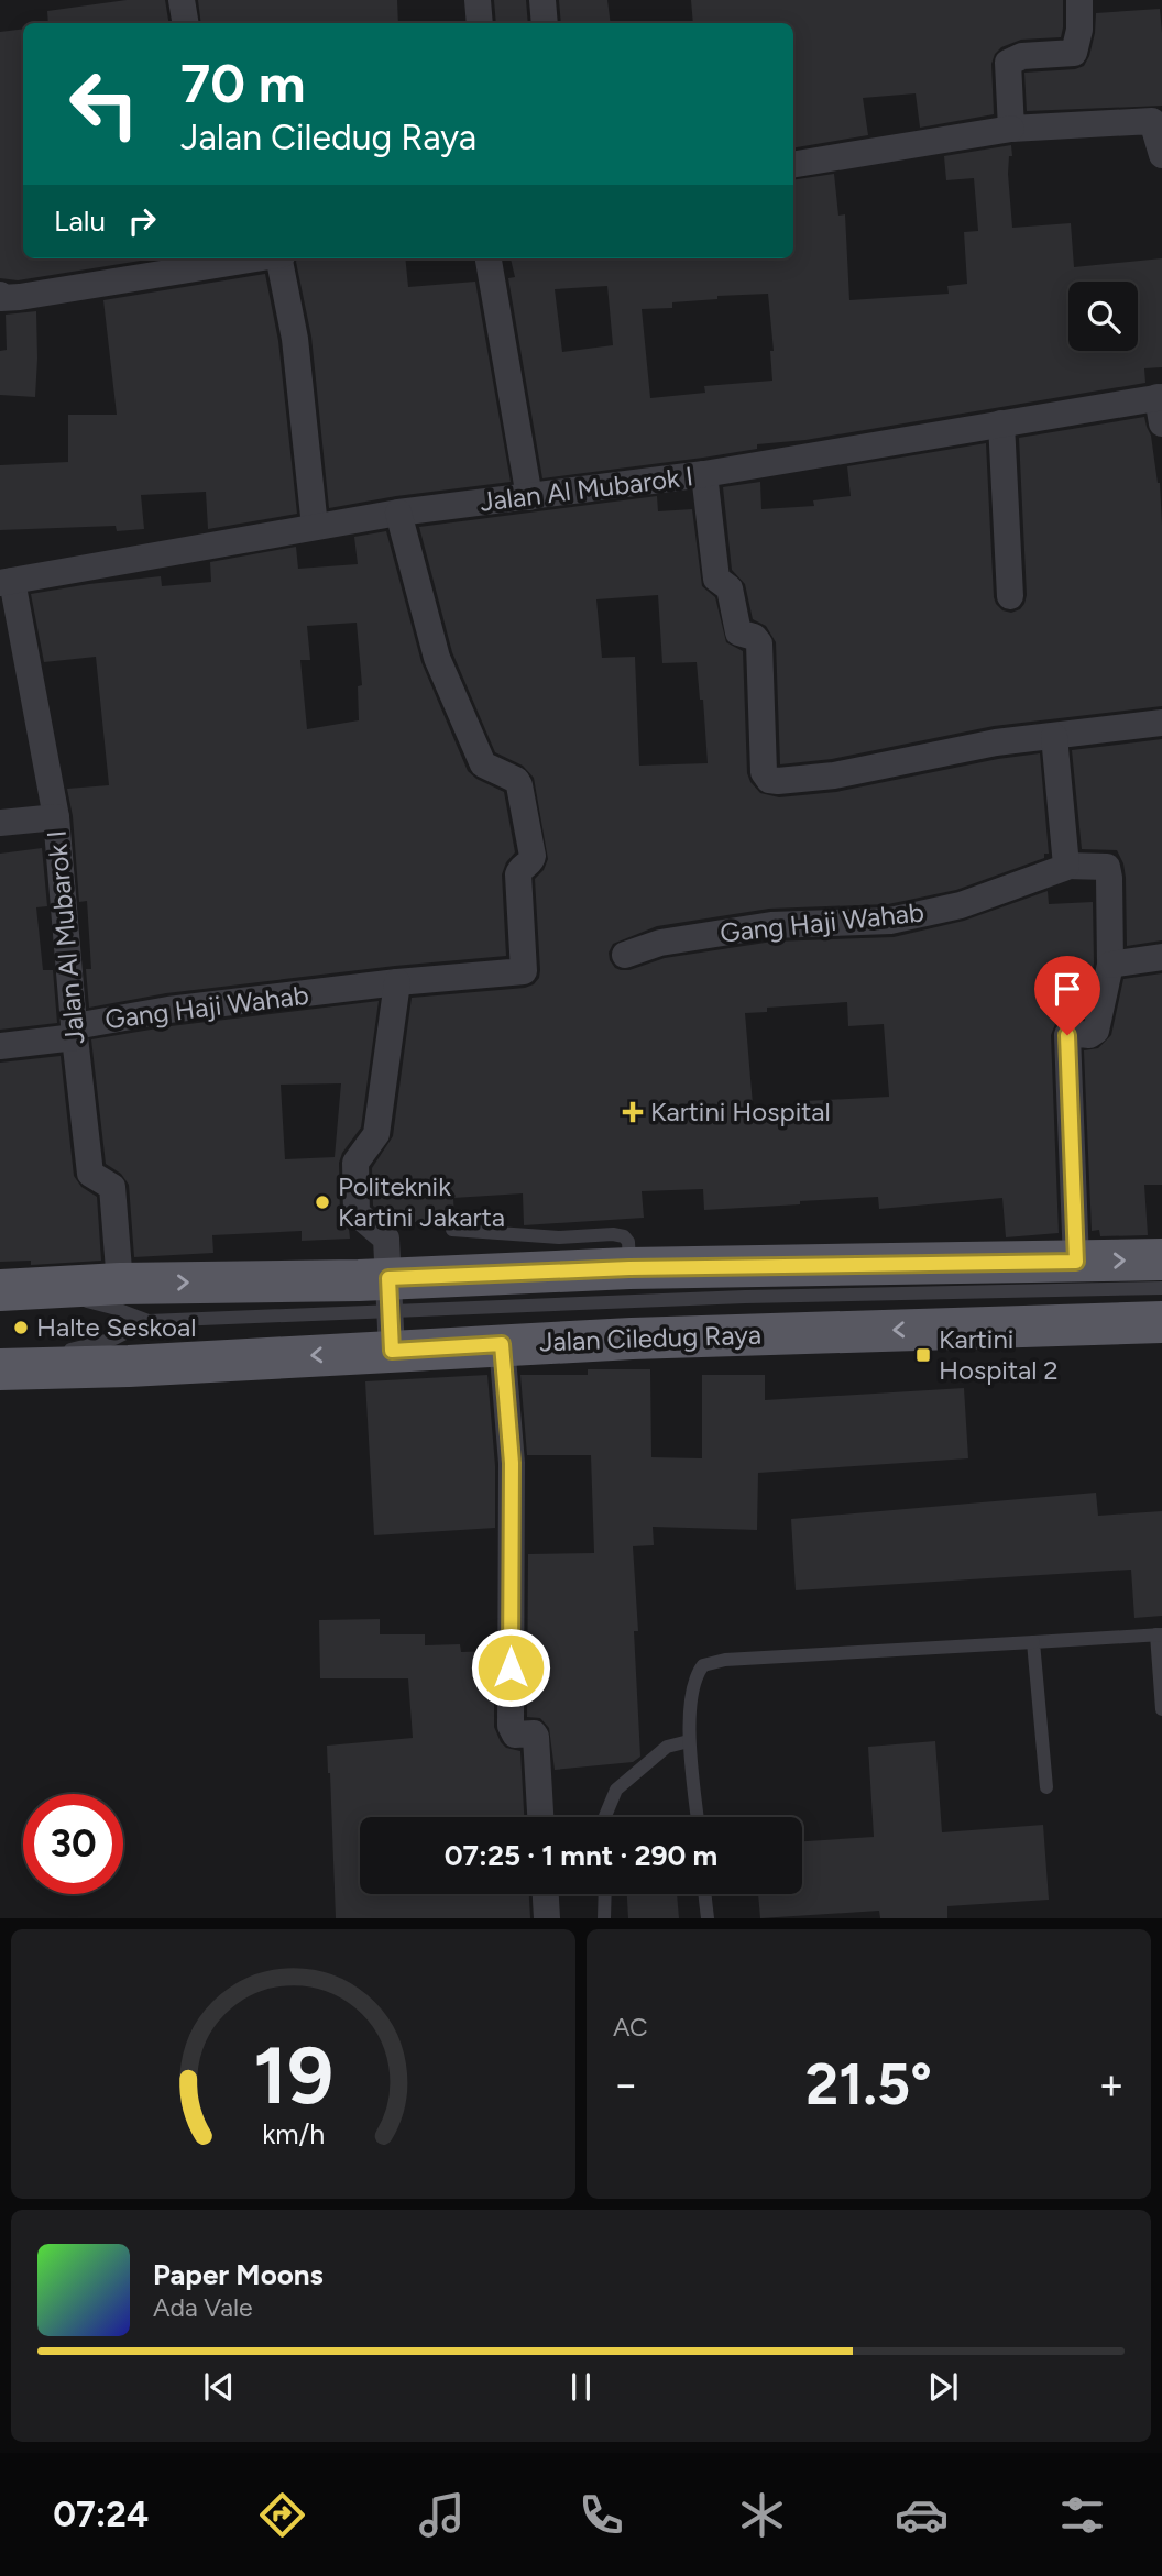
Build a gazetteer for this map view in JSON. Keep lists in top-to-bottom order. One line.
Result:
{"streets":{"main road":["Jalan Ciledug Raya"],"street":["Jalan Al Mubarok I","Gang Haji Wahab"]},"crossings":[["Jalan Al Mubarok I","Gang Haji Wahab"]],"places":{"health":["Kartini Hospital"],"other":["Politeknik Kartini Jakarta","Halte Seskoal"],"transit":["Kartini Hospital 2"]},"page":{"turn":["70 m","Jalan Ciledug Raya"],"then":"Lalu","limit":"30","trip":"07:25 · 1 mnt · 290 m","tile":"AC","heat":["−","21.5°","+"],"song":["Paper Moons","Ada Vale"],"tabs":"07:24","gauge":["19","km/h"]}}
